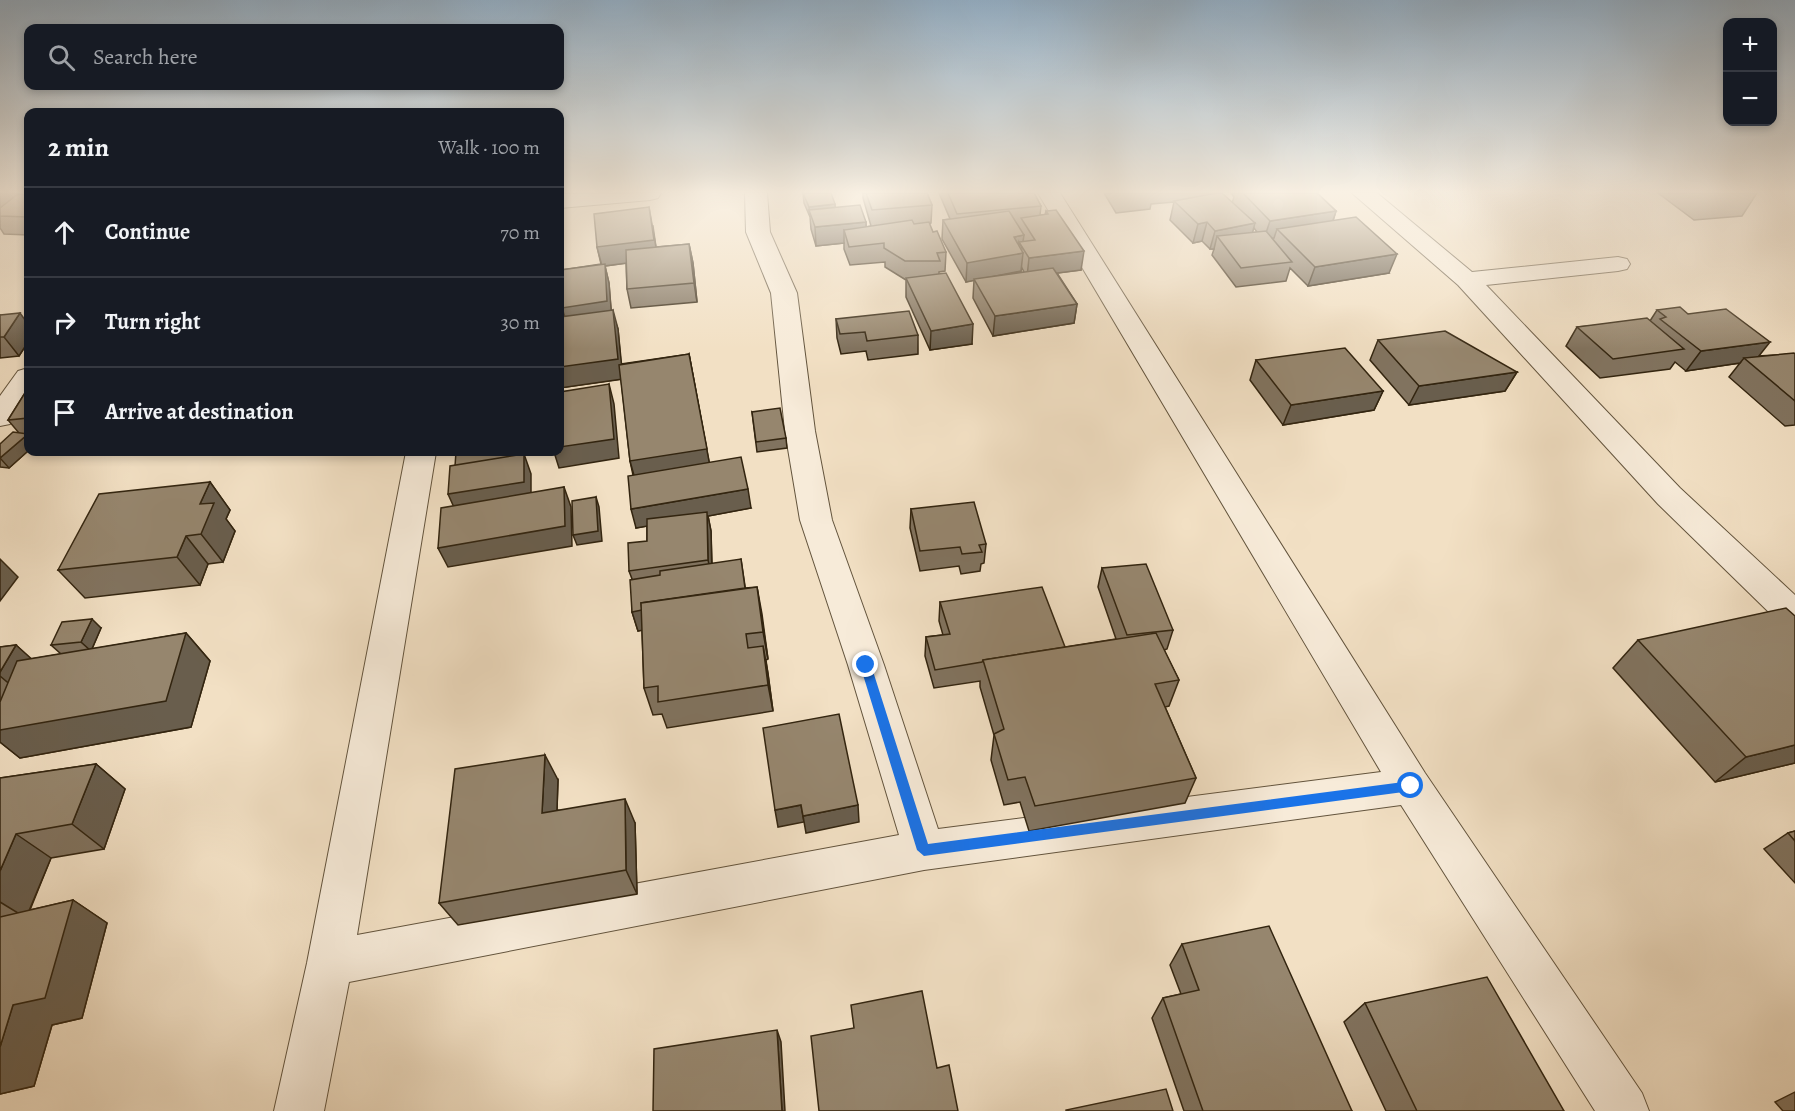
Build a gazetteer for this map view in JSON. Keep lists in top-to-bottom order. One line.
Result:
{"page":{"map_buttons":["+","−"],"search":"Search here","heading":["2 min","Walk · 100 m"],"list":[["Continue","70 m"],["Turn right","30 m"],"Arrive at destination"]}}
